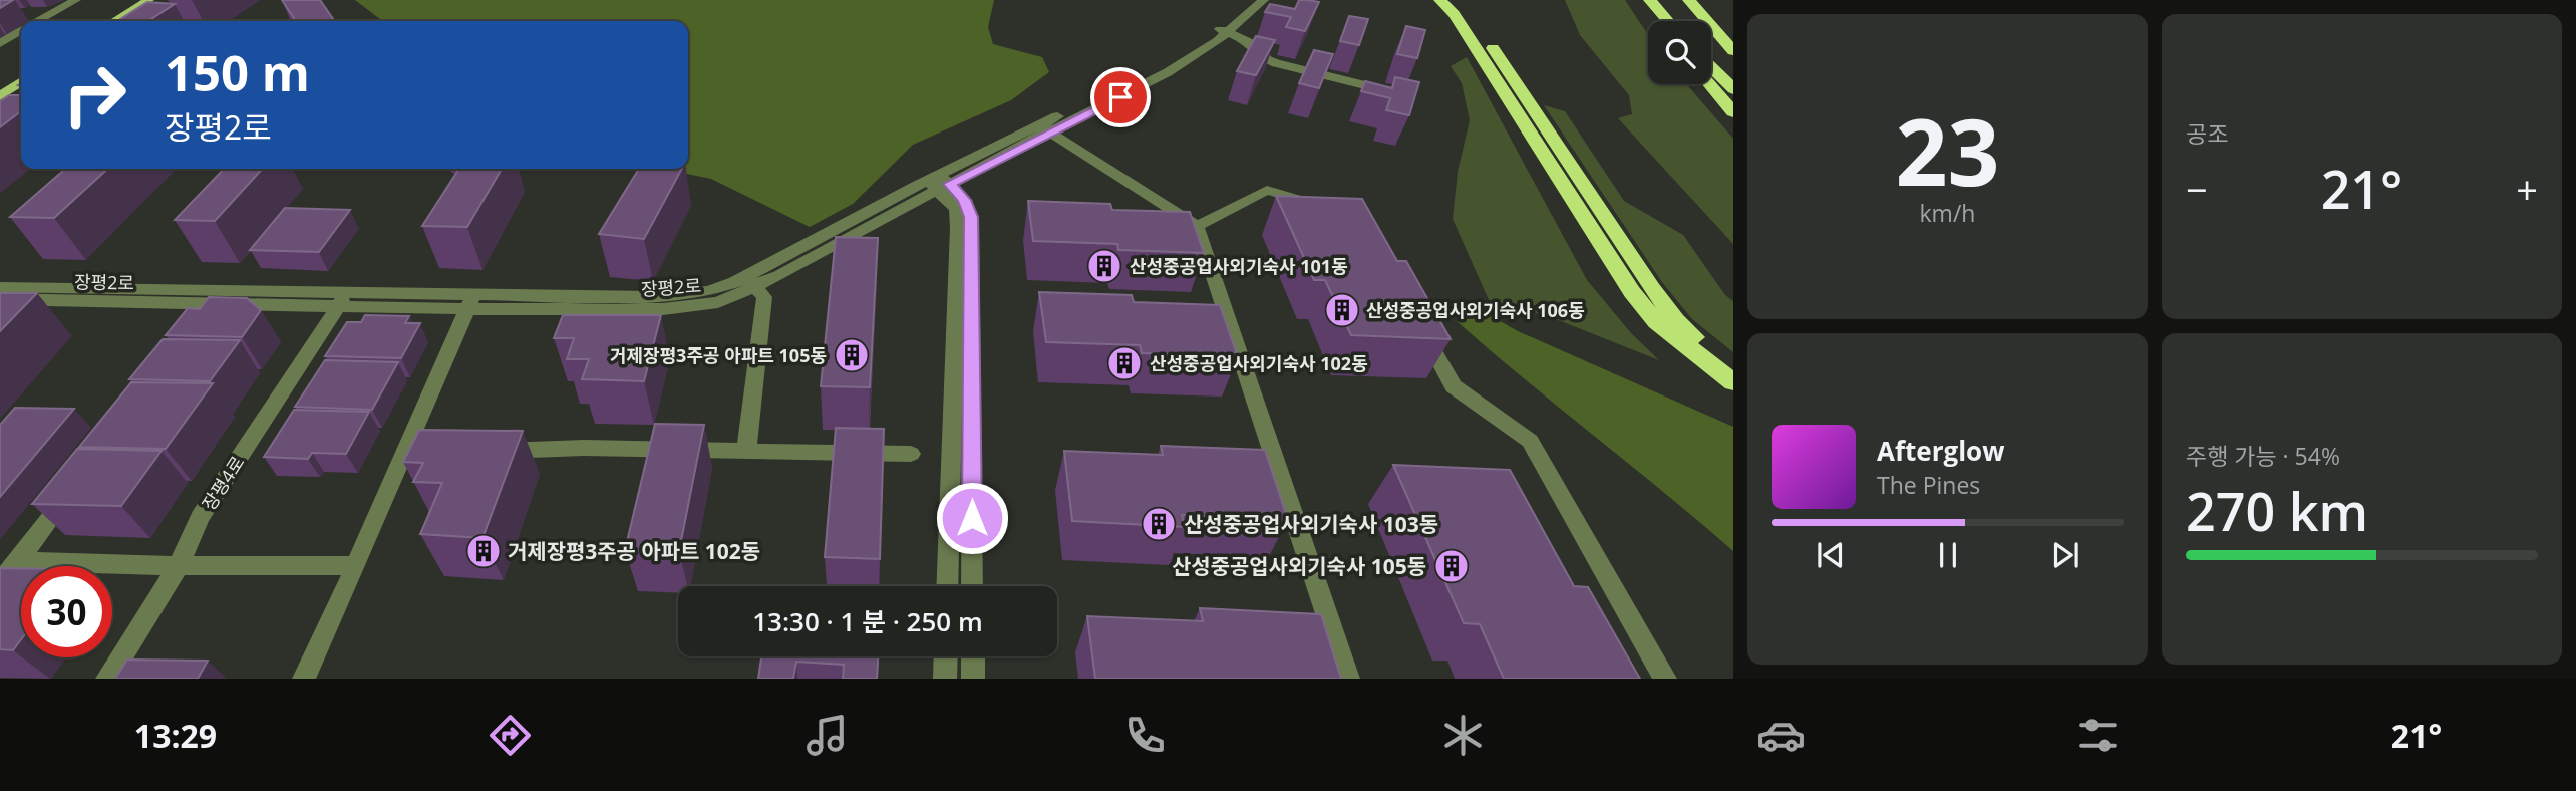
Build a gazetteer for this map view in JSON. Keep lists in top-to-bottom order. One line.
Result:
{"streets":{"street":["장평2로","장평4로"]},"crossings":[["장평2로","장평4로"]],"places":{"building":["산성중공업사외기숙사 101동","산성중공업사외기숙사 106동","거제장평3주공 아파트 105동","산성중공업사외기숙사 102동","산성중공업사외기숙사 103동","거제장평3주공 아파트 102동","산성중공업사외기숙사 105동"]},"page":{"tile":[["23","km/h"],"공조",["주행 가능 · 54%","270 km"]],"turn":["150 m","장평2로"],"heat":["−","21°","+"],"song":["Afterglow","The Pines"],"limit":"30","trip":"13:30 · 1 분 · 250 m","tabs":["13:29","21°"]}}
